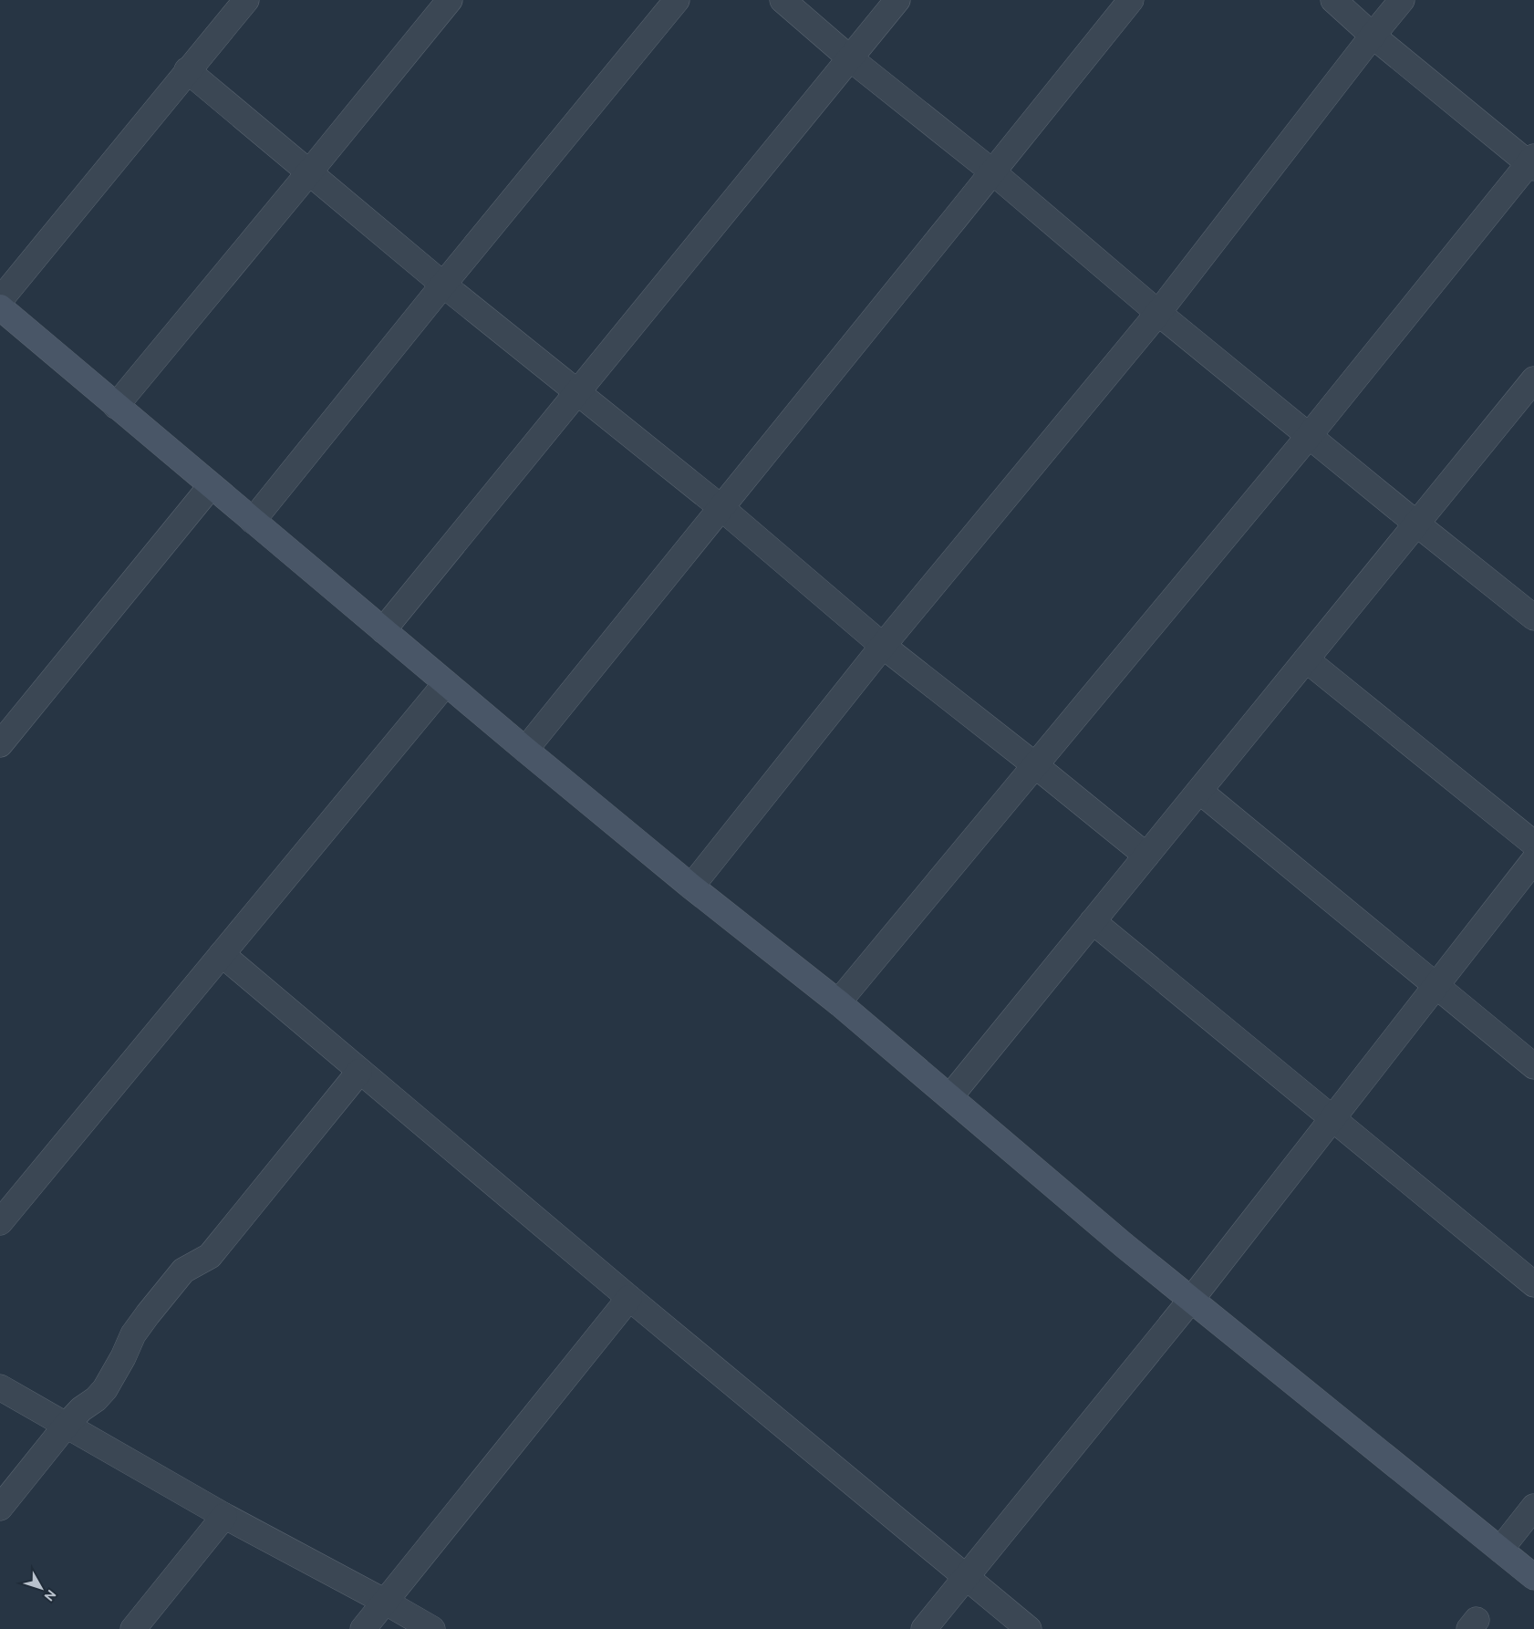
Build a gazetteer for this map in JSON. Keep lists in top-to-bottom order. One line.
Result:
{"north":"bottom right"}
